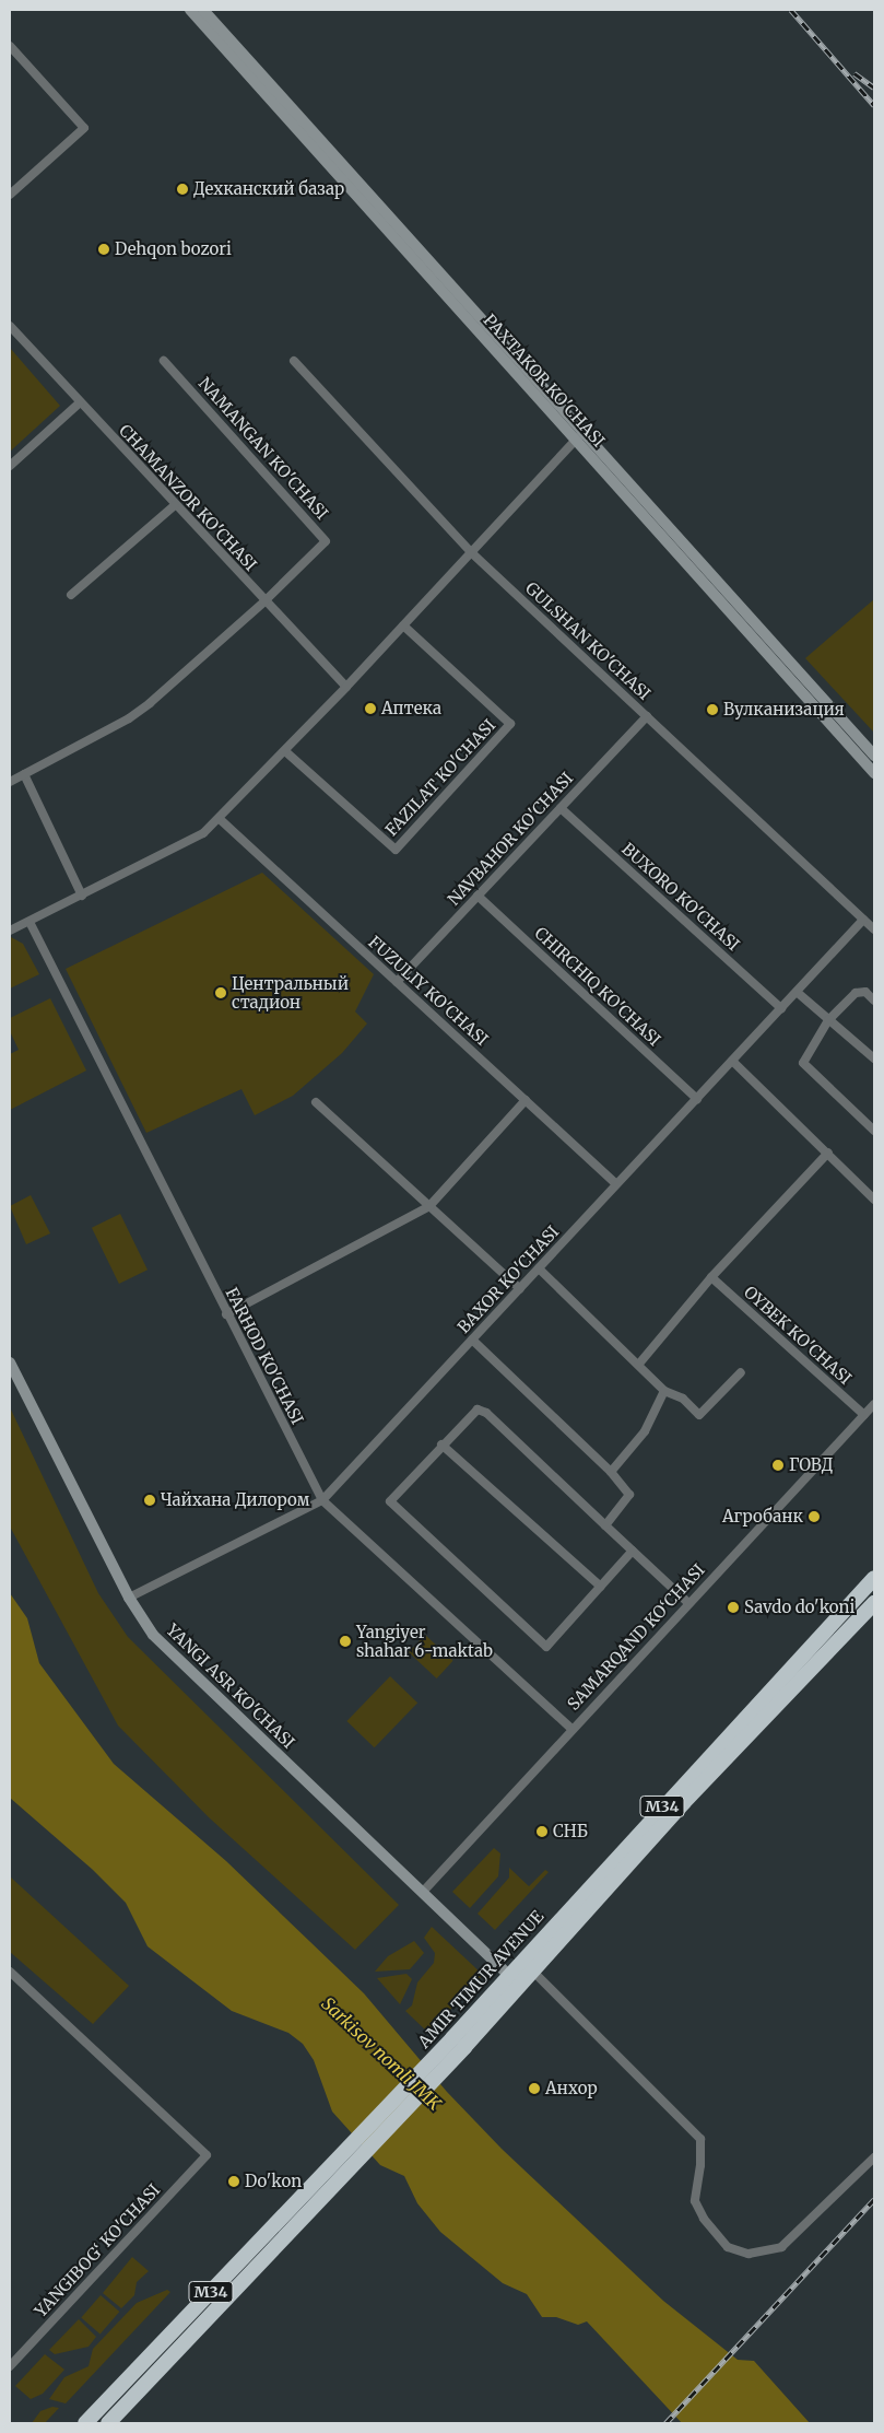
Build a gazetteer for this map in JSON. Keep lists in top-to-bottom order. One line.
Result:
{"streets":{"highway":["M34","AMIR TIMUR AVENUE"],"main road":["PAXTAKOR KO'CHASI","YANGI ASR KO'CHASI"],"street":["NAMANGAN KO'CHASI","CHAMANZOR KO'CHASI","GULSHAN KO'CHASI","FAZILAT KO'CHASI","NAVBAHOR KO'CHASI","BUXORO KO'CHASI","CHIRCHIQ KO'CHASI","FUZULIY KO'CHASI","BAXOR KO'CHASI","OYBEK KO'CHASI","FARHOD KO'CHASI","SAMARQAND KO‘CHASI","YANGIBOG‘ KO'CHASI"]},"crossings":[["NAMANGAN KO'CHASI","CHAMANZOR KO'CHASI"],["GULSHAN KO'CHASI","NAVBAHOR KO'CHASI"],["GULSHAN KO'CHASI","BAXOR KO'CHASI"],["NAVBAHOR KO'CHASI","BUXORO KO'CHASI"],["NAVBAHOR KO'CHASI","CHIRCHIQ KO'CHASI"],["NAVBAHOR KO'CHASI","FUZULIY KO'CHASI"],["BUXORO KO'CHASI","BAXOR KO'CHASI"],["CHIRCHIQ KO'CHASI","BAXOR KO'CHASI"],["FUZULIY KO'CHASI","BAXOR KO'CHASI"],["BAXOR KO'CHASI","FARHOD KO'CHASI"],["BAXOR KO'CHASI","YANGI ASR KO'CHASI"],["OYBEK KO'CHASI","SAMARQAND KO‘CHASI"],["FARHOD KO'CHASI","SAMARQAND KO‘CHASI"],["SAMARQAND KO‘CHASI","YANGI ASR KO'CHASI"],["YANGI ASR KO'CHASI","AMIR TIMUR AVENUE"]],"water":["Sarkisov nomli JMK"],"places":["Дехканский базар","Dehqon bozori","Аптека","Вулканизация","Центральный стадион","ГОВД","Чайхана Дилором","Агробанк","Savdo do'koni","Yangiyer shahar 6-maktab","СНБ","Анхор","Do'kon"]}
